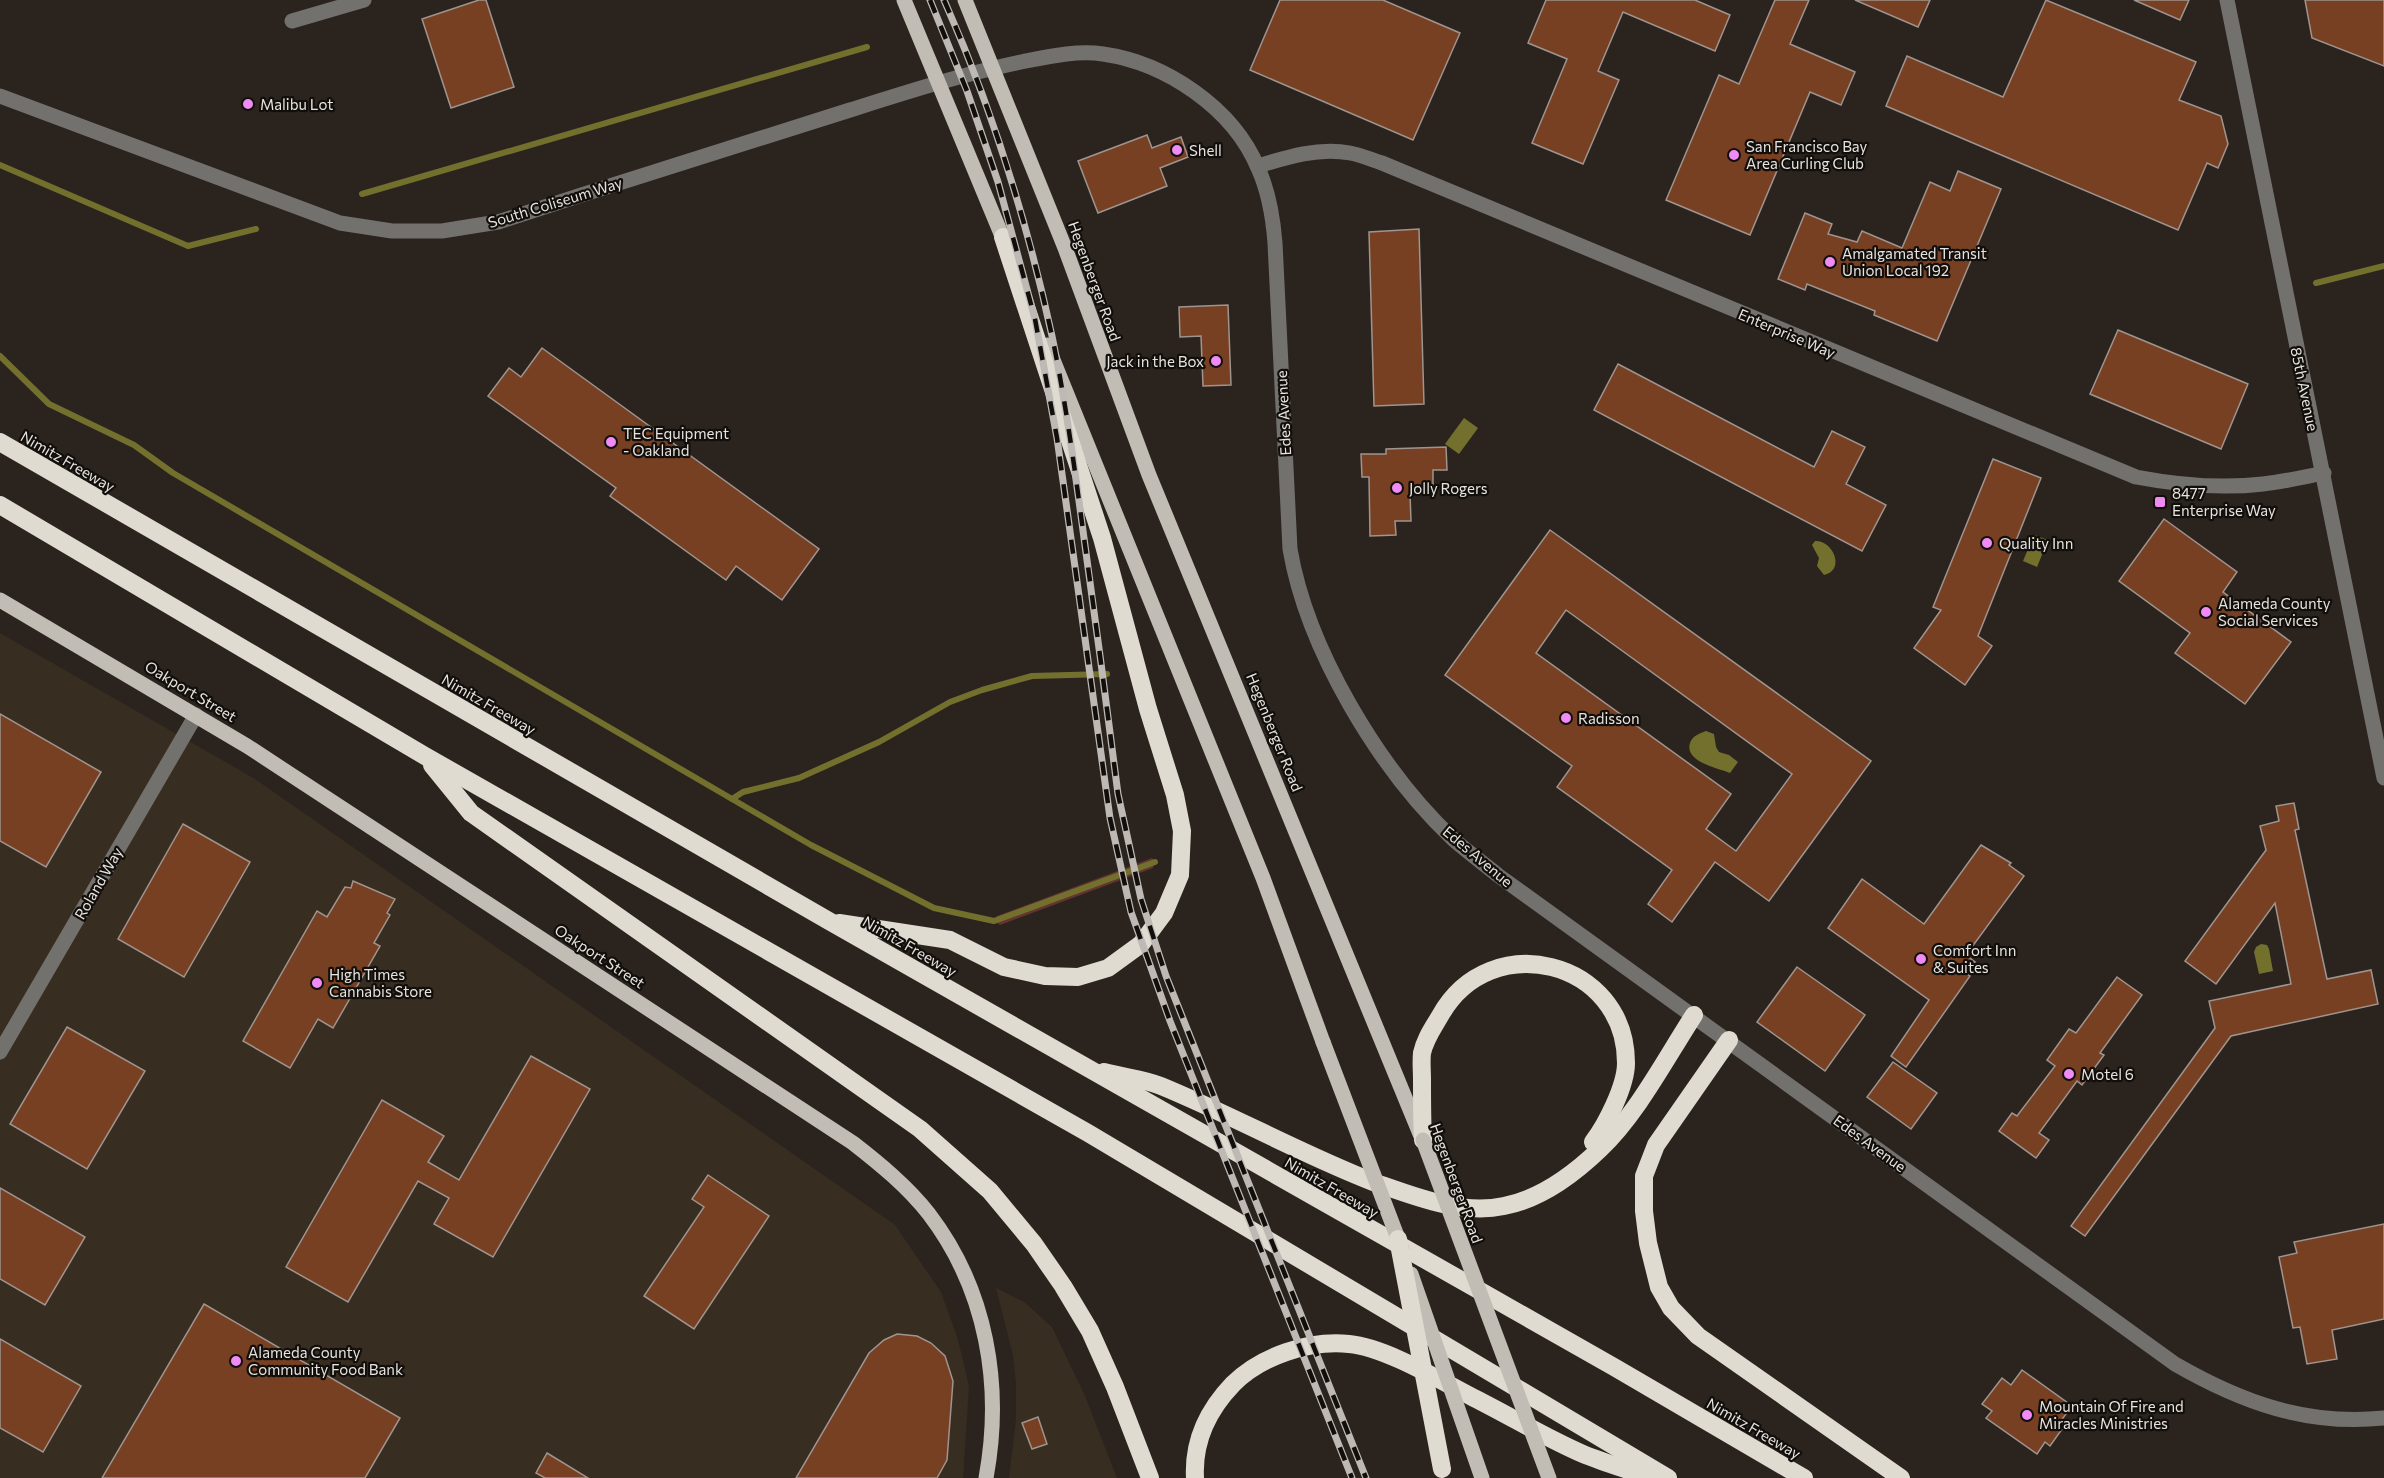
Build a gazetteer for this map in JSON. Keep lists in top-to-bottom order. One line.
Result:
{"streets":{"highway":["Nimitz Freeway"],"main road":["Hegenberger Road","Oakport Street"],"street":["South Coliseum Way","Enterprise Way","85th Avenue","Edes Avenue","Roland Way"]},"crossings":[["South Coliseum Way","Edes Avenue"],["Hegenberger Road","Edes Avenue"],["Enterprise Way","85th Avenue"],["Enterprise Way","Edes Avenue"],["Oakport Street","Roland Way"]],"places":{"other":["Malibu Lot","Shell","San Francisco Bay Area Curling Club","Amalgamated Transit Union Local 192","Jack in the Box","TEC Equipment - Oakland","Jolly Rogers","Quality Inn","Alameda County Social Services","Radisson","Comfort Inn & Suites","High Times Cannabis Store","Motel 6","Alameda County Community Food Bank","Mountain Of Fire and Miracles Ministries"],"transit":["8477 Enterprise Way"]}}
